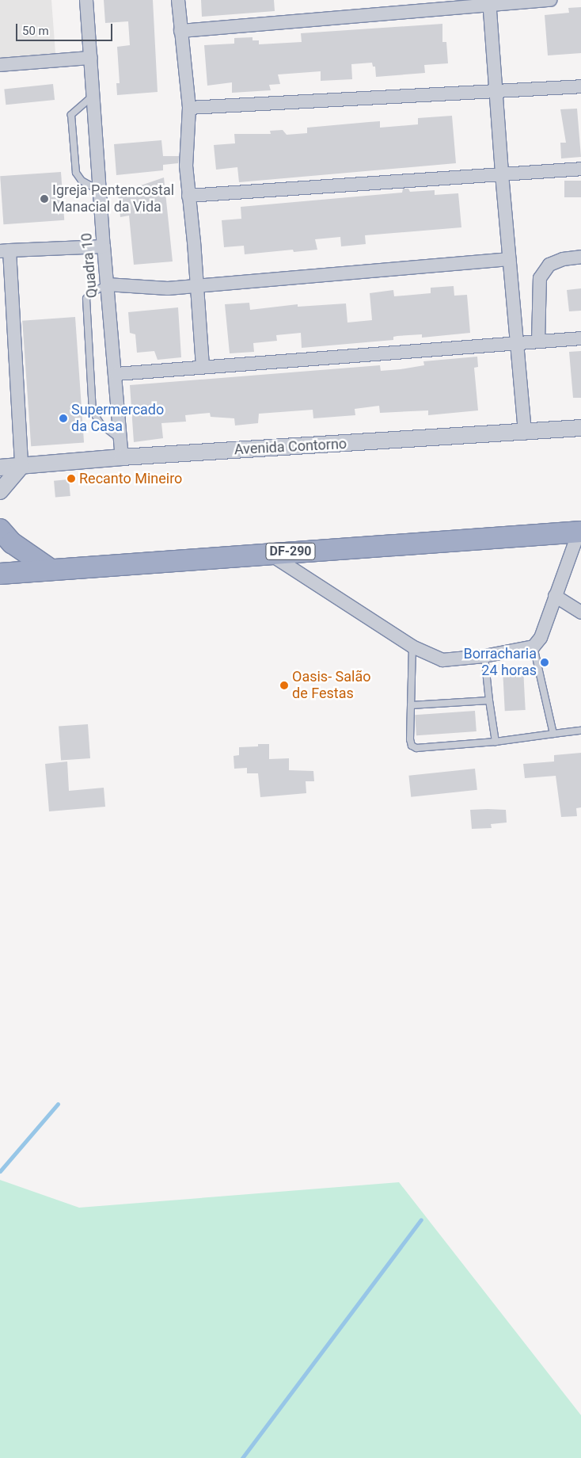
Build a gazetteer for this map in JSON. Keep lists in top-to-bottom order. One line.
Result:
{"streets":{"highway":["DF-290"],"street":["Quadra 10","Avenida Contorno"]},"crossings":[["Quadra 10","Avenida Contorno"]],"places":["Igreja Pentencostal Manacial da Vida","Supermercado da Casa","Recanto Mineiro","Borracharia 24 horas","Oasis- Salão de Festas"],"scale_bar":"50 m"}
